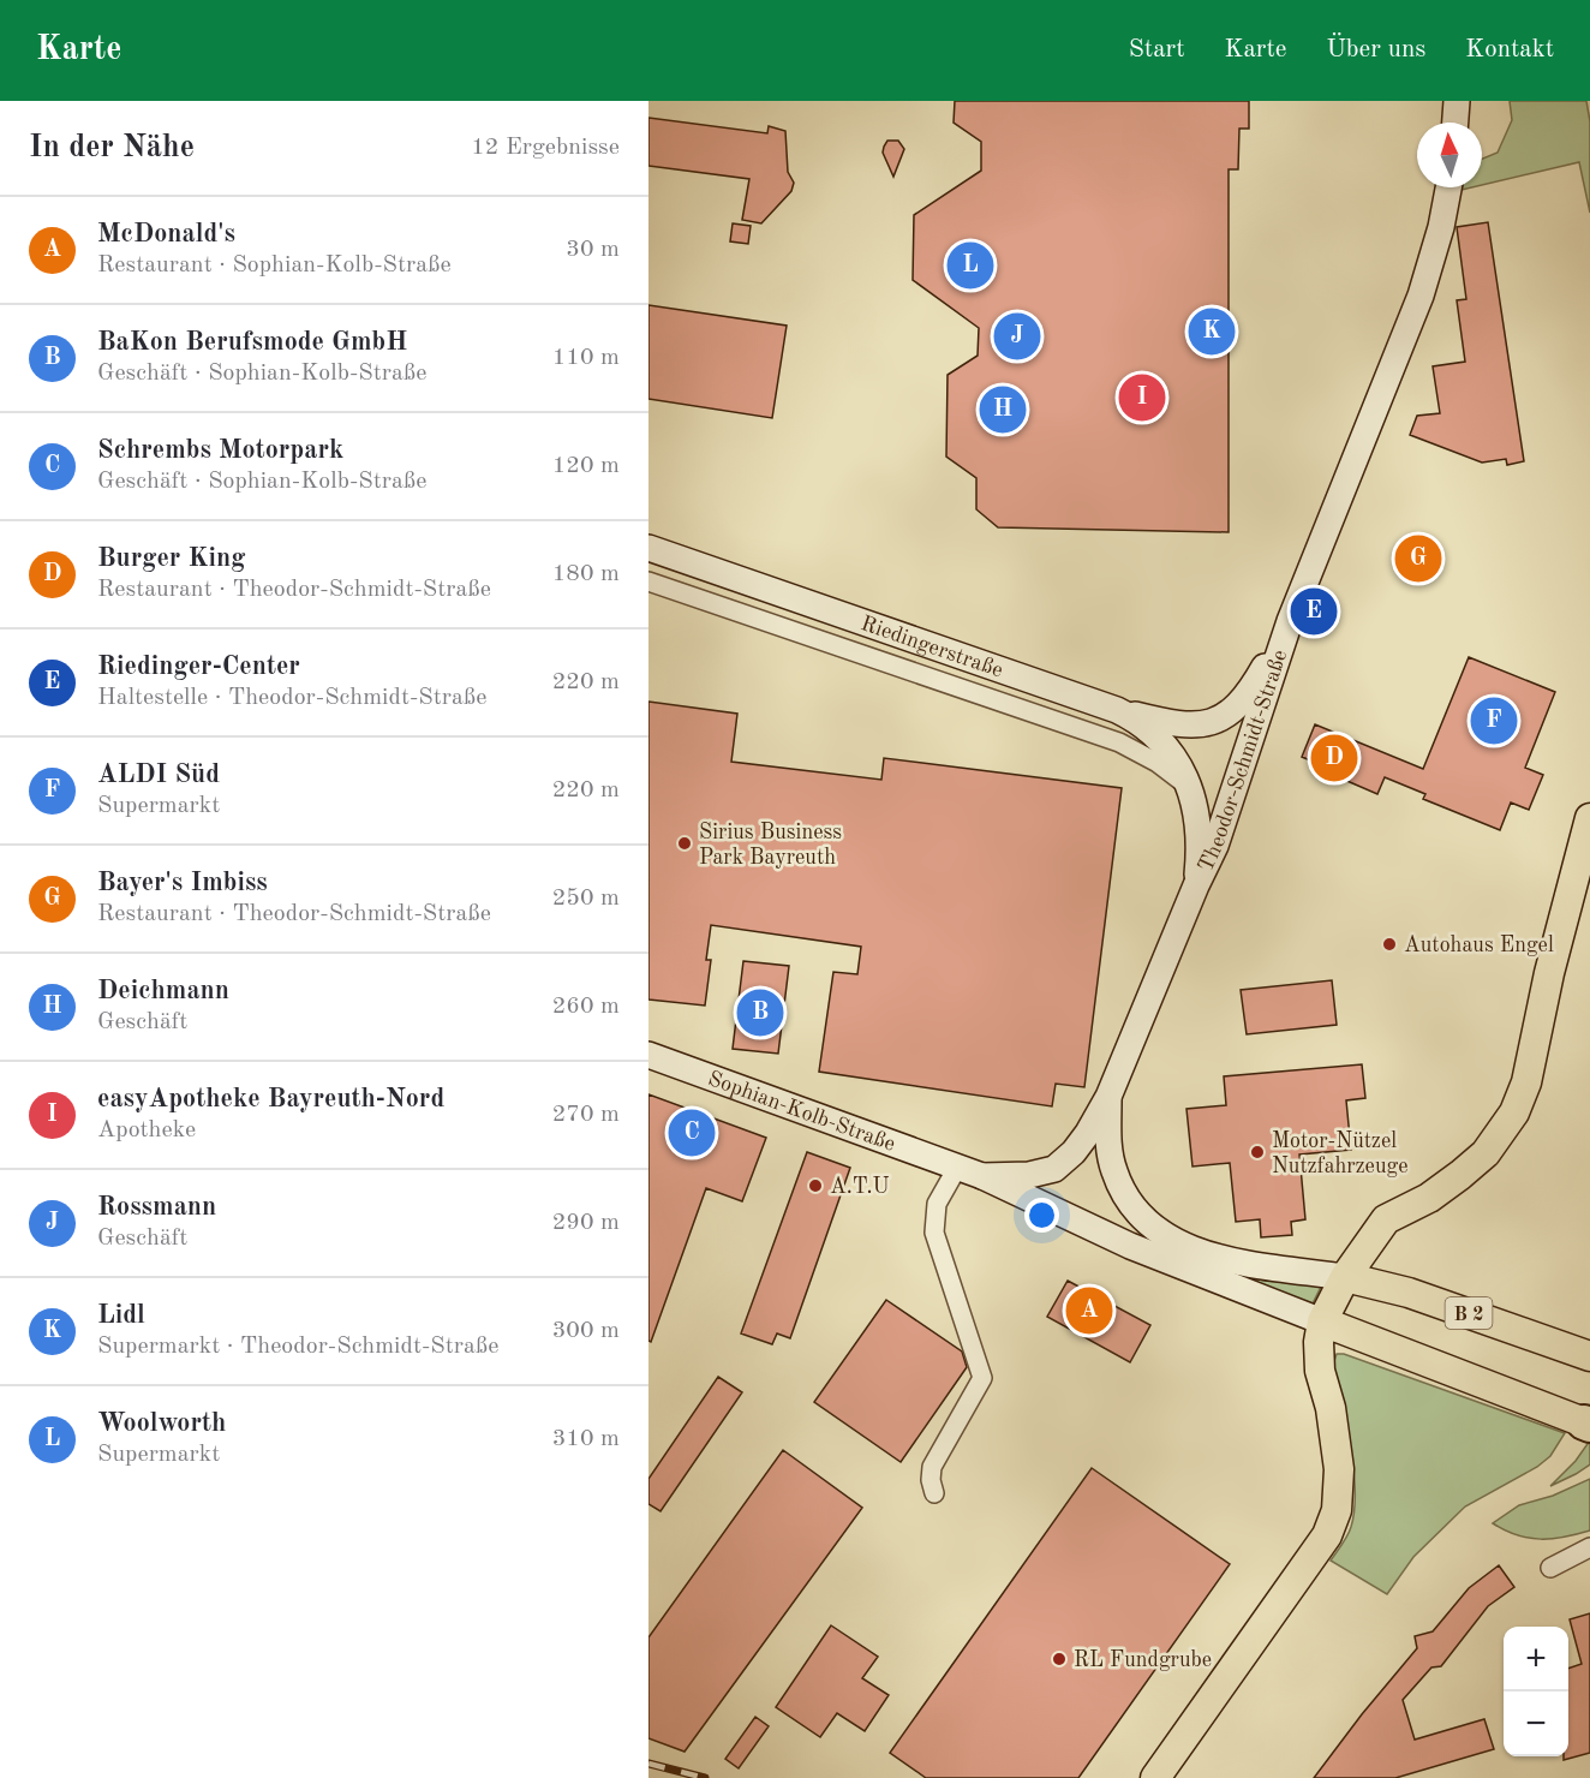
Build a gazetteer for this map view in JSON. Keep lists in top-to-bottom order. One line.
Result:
{"streets":{"main road":["Riedingerstraße","Theodor-Schmidt-Straße","Sophian-Kolb-Straße","B 2"]},"crossings":[["Riedingerstraße","Theodor-Schmidt-Straße"]],"places":["Sirius Business Park Bayreuth","Autohaus Engel","Motor-Nützel Nutzfahrzeuge","A.T.U","RL Fundgrube"],"north":"top","page":{"header":"Karte","nav":["Start","Karte","Über uns","Kontakt"],"heading":["In der Nähe","12 Ergebnisse"],"list":[{"mark":"A","name":"McDonald's","note":"Restaurant · Sophian-Kolb-Straße","value":"30 m"},{"mark":"B","name":"BaKon Berufsmode GmbH","note":"Geschäft · Sophian-Kolb-Straße","value":"110 m"},{"mark":"C","name":"Schrembs Motorpark","note":"Geschäft · Sophian-Kolb-Straße","value":"120 m"},{"mark":"D","name":"Burger King","note":"Restaurant · Theodor-Schmidt-Straße","value":"180 m"},{"mark":"E","name":"Riedinger-Center","note":"Haltestelle · Theodor-Schmidt-Straße","value":"220 m"},{"mark":"F","name":"ALDI Süd","note":"Supermarkt","value":"220 m"},{"mark":"G","name":"Bayer's Imbiss","note":"Restaurant · Theodor-Schmidt-Straße","value":"250 m"},{"mark":"H","name":"Deichmann","note":"Geschäft","value":"260 m"},{"mark":"I","name":"easyApotheke Bayreuth-Nord","note":"Apotheke","value":"270 m"},{"mark":"J","name":"Rossmann","note":"Geschäft","value":"290 m"},{"mark":"K","name":"Lidl","note":"Supermarkt · Theodor-Schmidt-Straße","value":"300 m"},{"mark":"L","name":"Woolworth","note":"Supermarkt","value":"310 m"}],"pins":["L","K","J","I","H","G","E","F","D","B","C","A"],"map_buttons":["+","−"]}}
